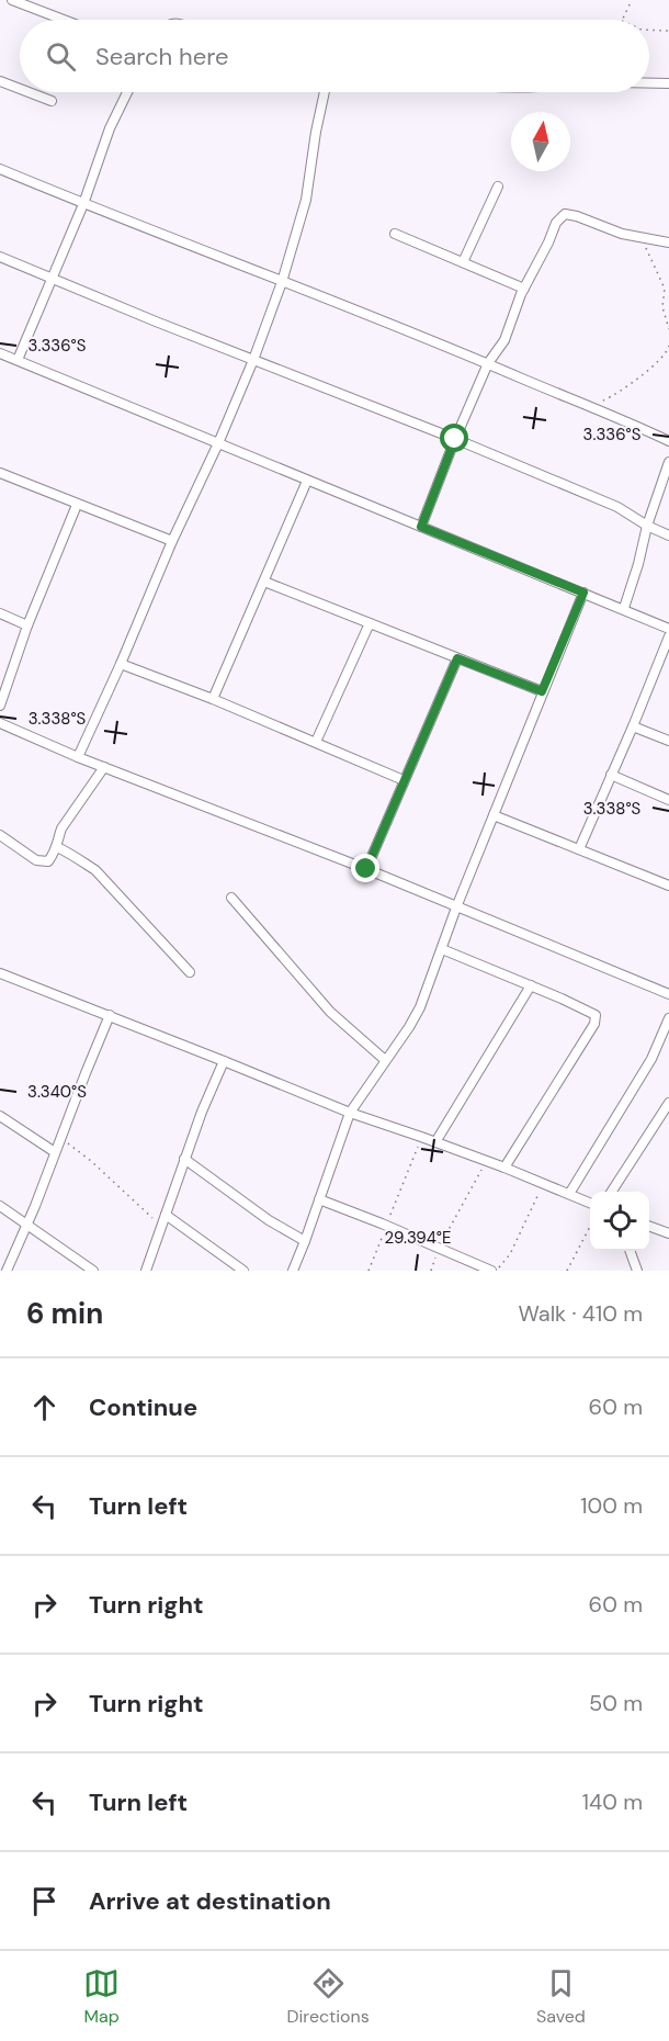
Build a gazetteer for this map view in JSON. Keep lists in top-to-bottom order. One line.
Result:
{"north":"top","page":{"search":"Search here","heading":["6 min","Walk · 410 m"],"list":[["Continue","60 m"],["Turn left","100 m"],["Turn right","60 m"],["Turn right","50 m"],["Turn left","140 m"],"Arrive at destination"],"nav":["Map","Directions","Saved"]},"coordinates":["3.336°S","3.338°S","3.340°S","29.394°E"]}
